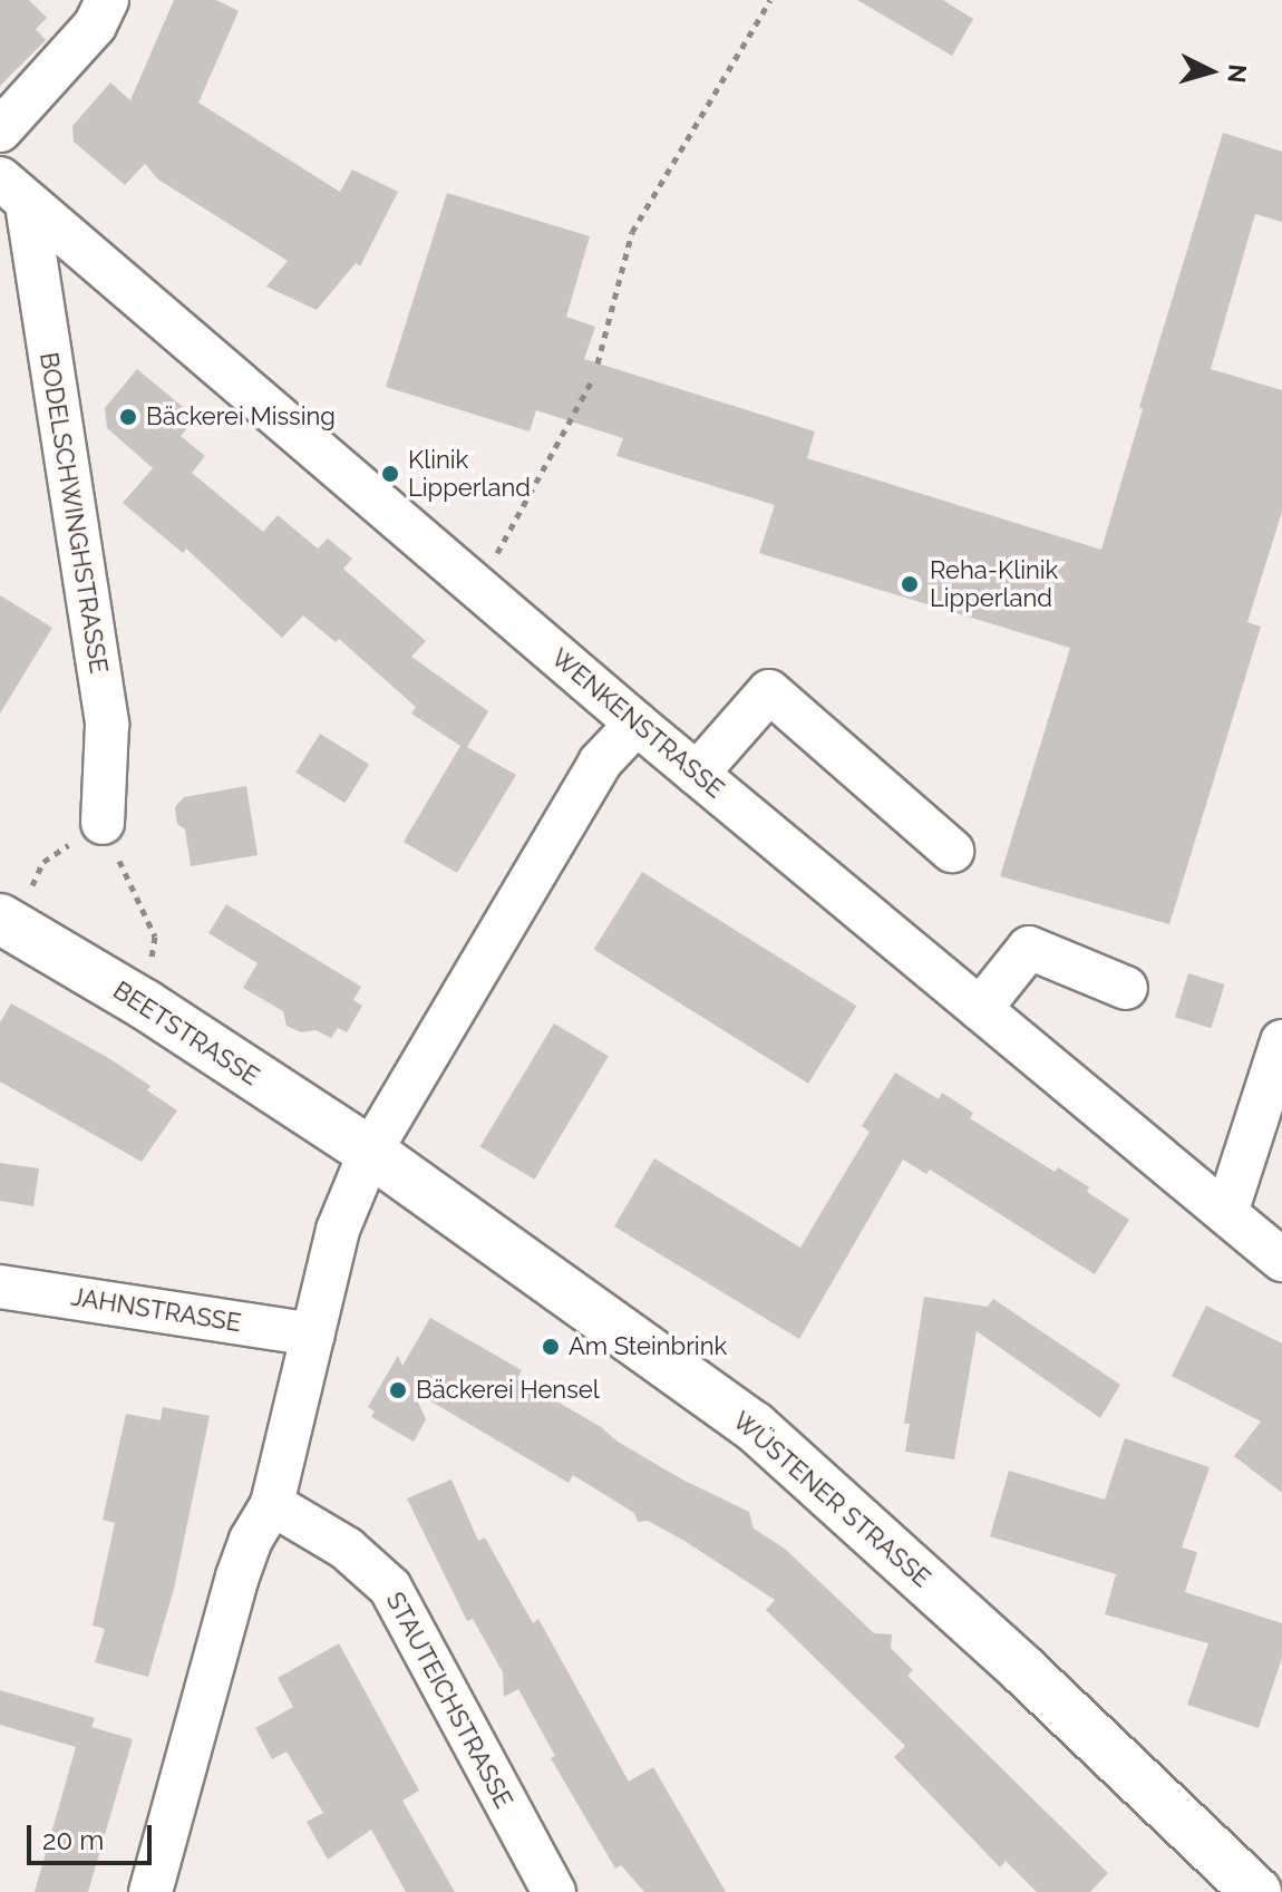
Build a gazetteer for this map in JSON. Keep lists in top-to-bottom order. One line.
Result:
{"streets":{"main road":["BEETSTRASSE","WÜSTENER STRASSE"],"street":["BODELSCHWINGHSTRASSE","WENKENSTRASSE","JAHNSTRASSE","STAUTEICHSTRASSE"]},"crossings":[["BODELSCHWINGHSTRASSE","WENKENSTRASSE"],["BEETSTRASSE","WÜSTENER STRASSE"]],"places":["Bäckerei Missing","Klinik Lipperland","Reha-Klinik Lipperland","Am Steinbrink","Bäckerei Hensel"],"scale_bar":"20 m","north":"right"}
